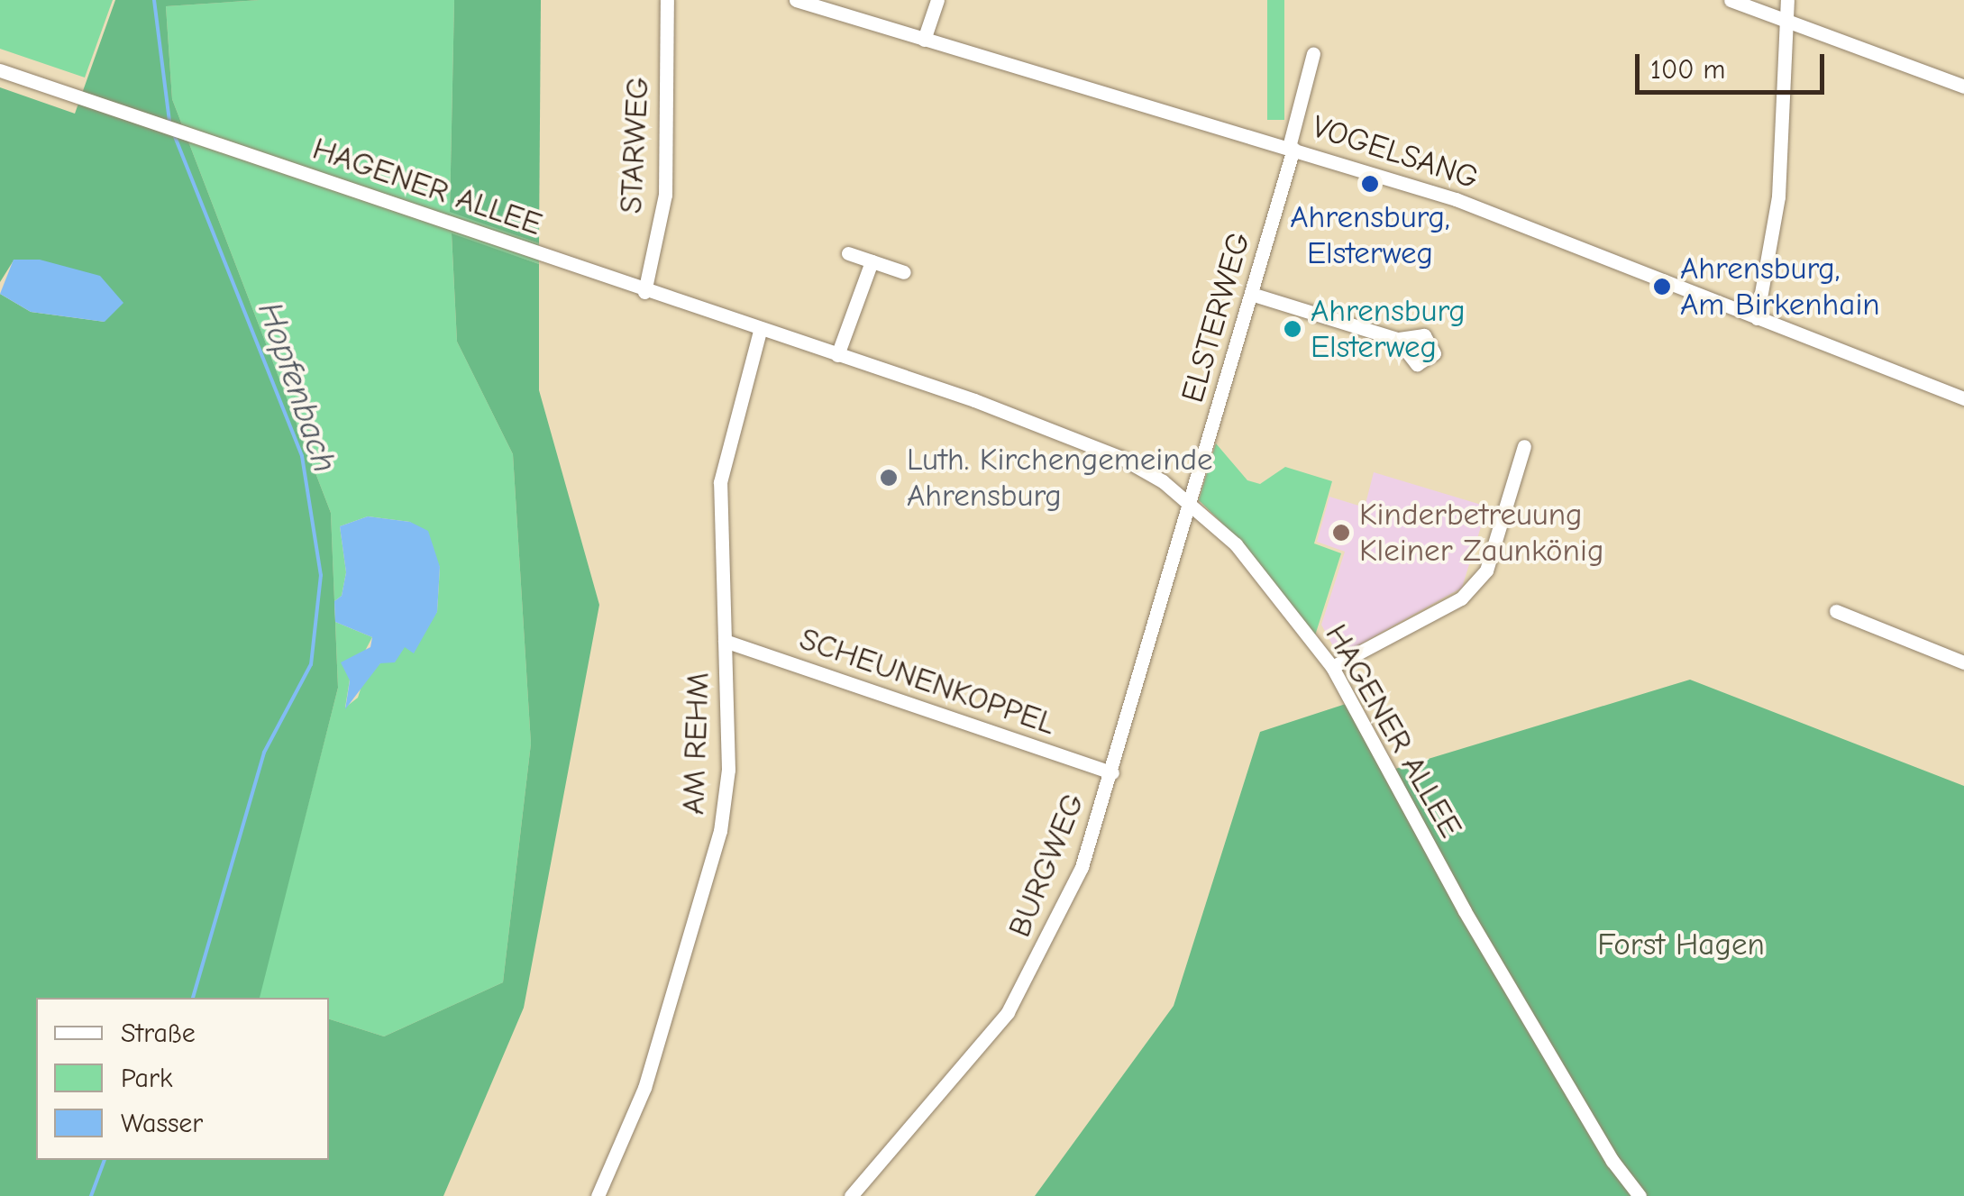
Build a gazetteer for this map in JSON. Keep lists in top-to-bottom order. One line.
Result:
{"streets":{"street":["STARWEG","VOGELSANG","HAGENER ALLEE","ELSTERWEG","SCHEUNENKOPPEL","AM REHM","BURGWEG"]},"crossings":[["STARWEG","HAGENER ALLEE"],["VOGELSANG","ELSTERWEG"],["HAGENER ALLEE","ELSTERWEG"],["HAGENER ALLEE","AM REHM"],["HAGENER ALLEE","BURGWEG"],["ELSTERWEG","BURGWEG"],["SCHEUNENKOPPEL","AM REHM"],["SCHEUNENKOPPEL","BURGWEG"]],"water":["Hopfenbach"],"parks":["Forst Hagen"],"places":["Ahrensburg, Elsterweg","Ahrensburg, Am Birkenhain","Ahrensburg Elsterweg","Luth. Kirchengemeinde Ahrensburg","Kinderbetreuung Kleiner Zaunkönig"],"legend":["Straße","Park","Wasser"],"scale_bar":"100 m"}
